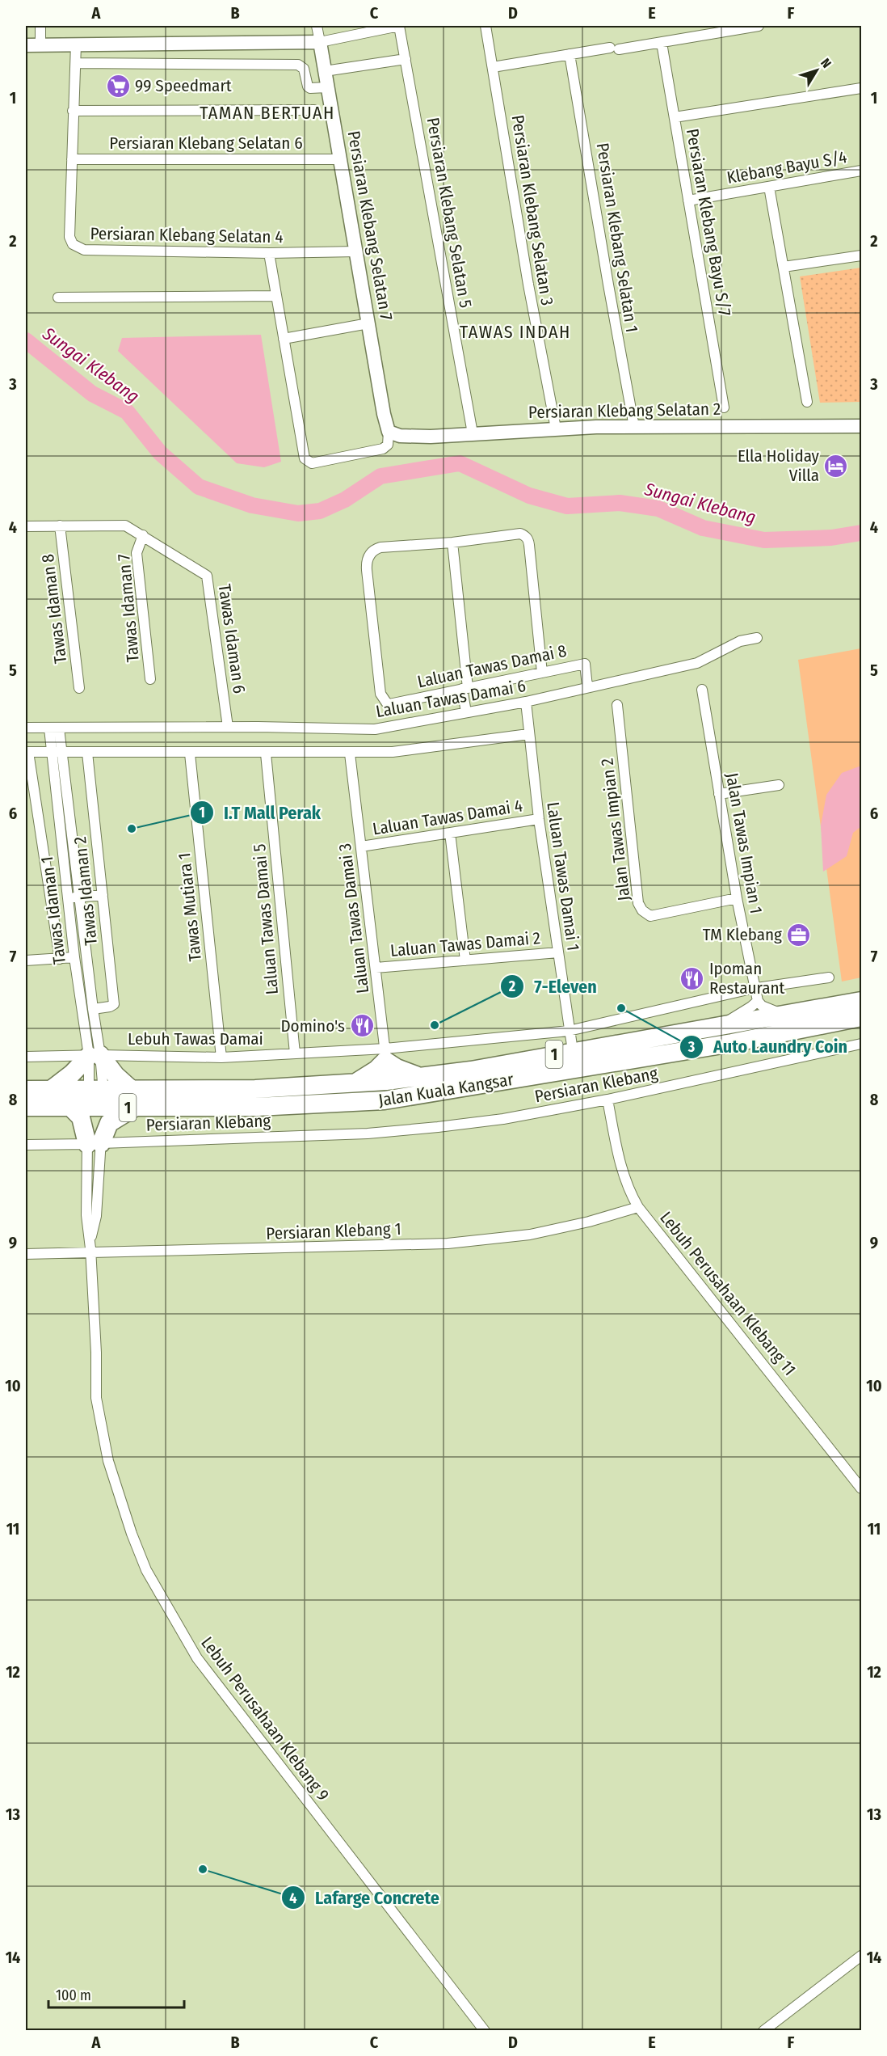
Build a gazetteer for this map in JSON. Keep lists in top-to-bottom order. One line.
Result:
{"streets":{"highway":["1","Jalan Kuala Kangsar"],"street":["Persiaran Klebang Selatan 6","Klebang Bayu S/4","Persiaran Klebang Selatan 3","Persiaran Klebang Selatan 5","Persiaran Klebang Bayu S/7","Persiaran Klebang Selatan 7","Persiaran Klebang Selatan 4","Persiaran Klebang Selatan 1","Persiaran Klebang Selatan 2","Tawas Idaman 7","Tawas Idaman 8","Tawas Idaman 6","Laluan Tawas Damai 8","Laluan Tawas Damai 6","Laluan Tawas Damai 4","Jalan Tawas Impian 2","Jalan Tawas Impian 1","Laluan Tawas Damai 1","Tawas Idaman 2","Tawas Mutiara 1","Tawas Idaman 1","Laluan Tawas Damai 3","Laluan Tawas Damai 5","Laluan Tawas Damai 2","Lebuh Tawas Damai","Persiaran Klebang","Persiaran Klebang 1","Lebuh Perusahaan Klebang 11","Lebuh Perusahaan Klebang 9"]},"crossings":[["Persiaran Klebang Selatan 6","Persiaran Klebang Selatan 7"],["Persiaran Klebang Selatan 6","Persiaran Klebang Selatan 4"],["Klebang Bayu S/4","Persiaran Klebang Bayu S/7"],["Persiaran Klebang Selatan 3","Persiaran Klebang Selatan 2"],["Persiaran Klebang Selatan 5","Persiaran Klebang Selatan 2"],["Persiaran Klebang Selatan 7","Persiaran Klebang Selatan 4"],["Persiaran Klebang Selatan 7","Persiaran Klebang Selatan 2"],["Persiaran Klebang Selatan 1","Persiaran Klebang Selatan 2"],["Tawas Idaman 7","Tawas Idaman 6"],["Tawas Idaman 8","Tawas Idaman 6"],["Tawas Idaman 6","Laluan Tawas Damai 6"],["Laluan Tawas Damai 8","Laluan Tawas Damai 6"],["Laluan Tawas Damai 6","Laluan Tawas Damai 1"],["Laluan Tawas Damai 6","Tawas Idaman 1"],["Laluan Tawas Damai 4","Laluan Tawas Damai 1"],["Laluan Tawas Damai 4","Laluan Tawas Damai 3"],["Jalan Tawas Impian 2","Jalan Tawas Impian 1"],["Jalan Tawas Impian 1","Lebuh Tawas Damai"],["Laluan Tawas Damai 1","Laluan Tawas Damai 2"],["Laluan Tawas Damai 1","Lebuh Tawas Damai"],["Laluan Tawas Damai 1","Jalan Kuala Kangsar"],["Tawas Idaman 2","Tawas Idaman 1"],["Tawas Mutiara 1","Lebuh Tawas Damai"],["Tawas Idaman 1","Lebuh Tawas Damai"],["Tawas Idaman 1","Jalan Kuala Kangsar"],["Tawas Idaman 1","Lebuh Perusahaan Klebang 9"],["Laluan Tawas Damai 3","Laluan Tawas Damai 2"],["Laluan Tawas Damai 3","Lebuh Tawas Damai"],["Laluan Tawas Damai 3","Jalan Kuala Kangsar"],["Laluan Tawas Damai 5","Lebuh Tawas Damai"],["Persiaran Klebang","Lebuh Perusahaan Klebang 11"],["Persiaran Klebang","Lebuh Perusahaan Klebang 9"],["Jalan Kuala Kangsar","Lebuh Perusahaan Klebang 9"],["Persiaran Klebang 1","Lebuh Perusahaan Klebang 11"],["Persiaran Klebang 1","Lebuh Perusahaan Klebang 9"]],"districts":["TAMAN BERTUAH","TAWAS INDAH"],"water":["Sungai Klebang"],"places":{"supermarket":["99 Speedmart"],"hotel":["Ella Holiday Villa"],"other":["I.T Mall Perak","Auto Laundry Coin","7-Eleven","Lafarge Concrete"],"office":["TM Klebang"],"restaurant":["Ipoman Restaurant","Domino's"]},"scale_bar":"100 m","north":"top right","grid":{"columns":["A","B","C","D","E","F"],"rows":["1","2","3","4","5","6","7","8","9","10","11","12","13","14"]}}
